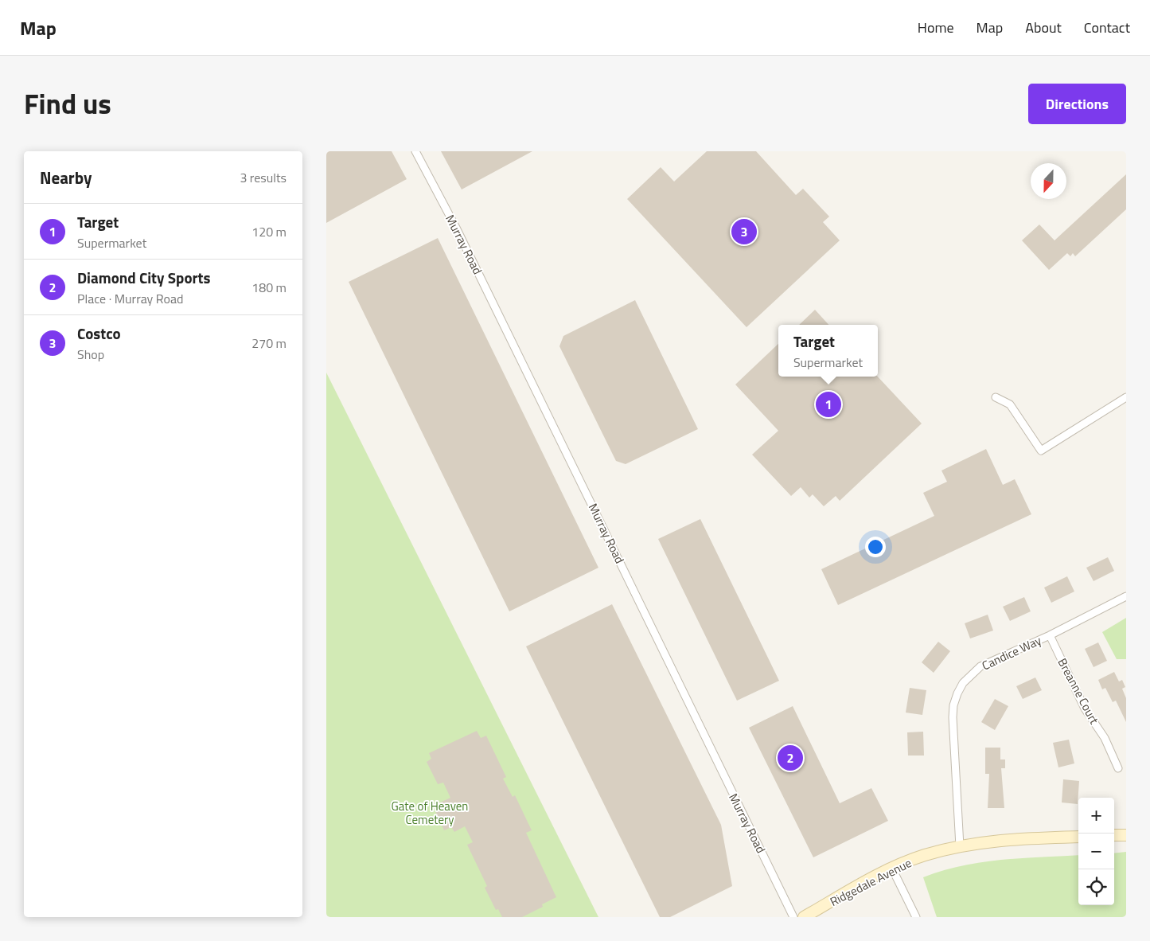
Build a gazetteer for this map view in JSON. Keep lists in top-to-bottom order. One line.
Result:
{"streets":{"main road":["Ridgedale Avenue"],"street":["Murray Road","Candice Way","Breanne Court"]},"crossings":[["Candice Way","Breanne Court"],["Candice Way","Ridgedale Avenue"]],"parks":["Gate of Heaven Cemetery"],"north":"bottom","page":{"header":"Map","nav":["Home","Map","About","Contact"],"title":"Find us","buttons":"Directions","heading":["Nearby","3 results"],"list":[{"mark":"1","name":"Target","note":"Supermarket","value":"120 m"},{"mark":"2","name":"Diamond City Sports","note":"Place · Murray Road","value":"180 m"},{"mark":"3","name":"Costco","note":"Shop","value":"270 m"}],"pins":["3","1","2"],"popup":["Target","Supermarket"],"map_buttons":["+","−"]}}
